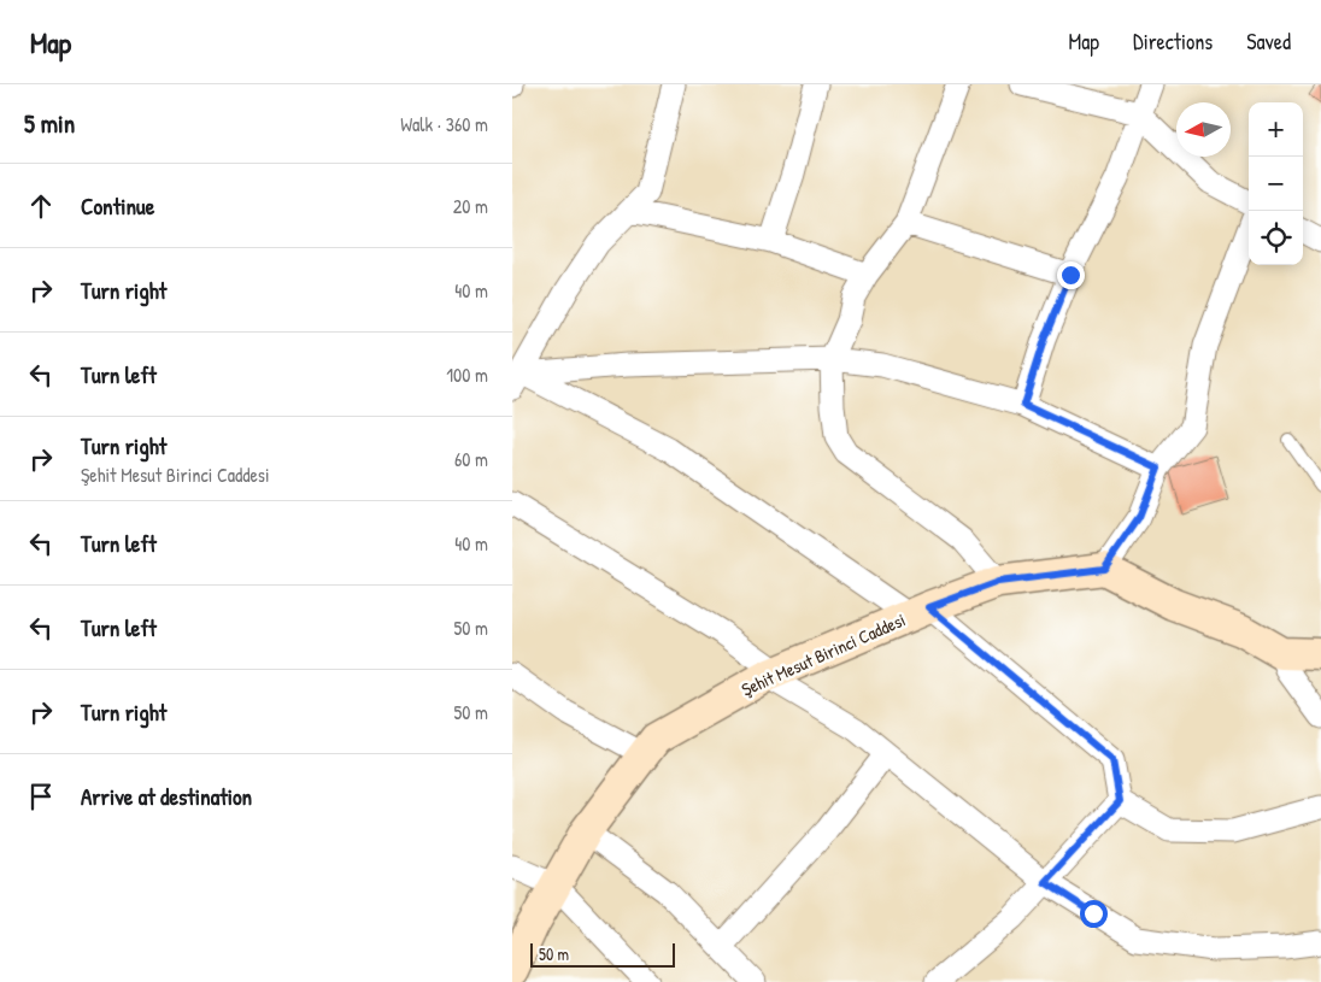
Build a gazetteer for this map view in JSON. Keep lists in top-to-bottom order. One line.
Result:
{"streets":{"main road":["Şehit Mesut Birinci Caddesi"]},"scale_bar":"50 m","north":"left","page":{"header":"Map","nav":["Map","Directions","Saved"],"heading":["5 min","Walk · 360 m"],"map_buttons":["+","−"],"list":[["Continue","20 m"],["Turn right","40 m"],["Turn left","100 m"],["Turn right","Şehit Mesut Birinci Caddesi","60 m"],["Turn left","40 m"],["Turn left","50 m"],["Turn right","50 m"],"Arrive at destination"],"scale":"50 m"}}
